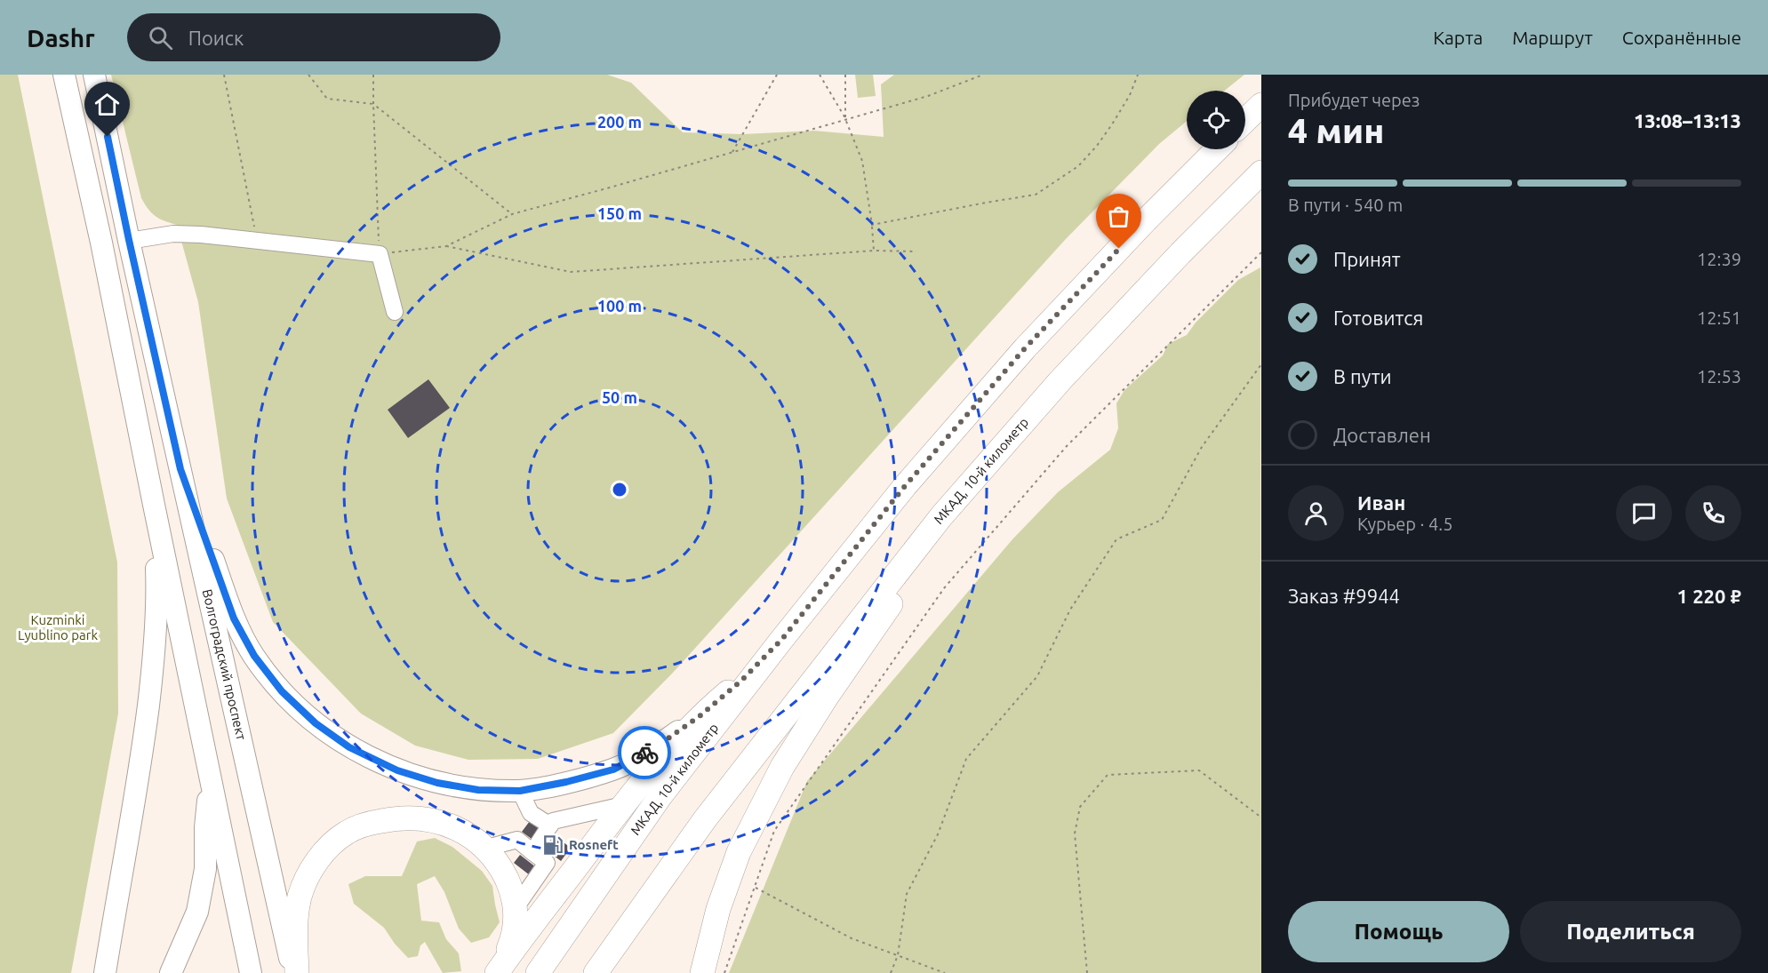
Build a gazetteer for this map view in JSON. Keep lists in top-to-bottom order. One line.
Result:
{"streets":{"highway":["МКАД, 10-й километр"],"main road":["Волгоградский проспект"]},"parks":["Kuzminki Lyublino park"],"places":{"fuel station":["Rosneft"]},"page":{"header":"Dashr","search":"Поиск","nav":["Карта","Маршрут","Сохранённые"],"heading":["4 мин","Прибудет через","13:08–13:13"],"panel":["Иван","Курьер · 4.5","Заказ #9944","1 220 ₽"],"bar":"В пути · 540 m","list":[["Принят","12:39"],["Готовится","12:51"],["В пути","12:53"],"Доставлен"],"buttons":["Помощь","Поделиться"]},"rings":["200 m","150 m","100 m","50 m"]}
